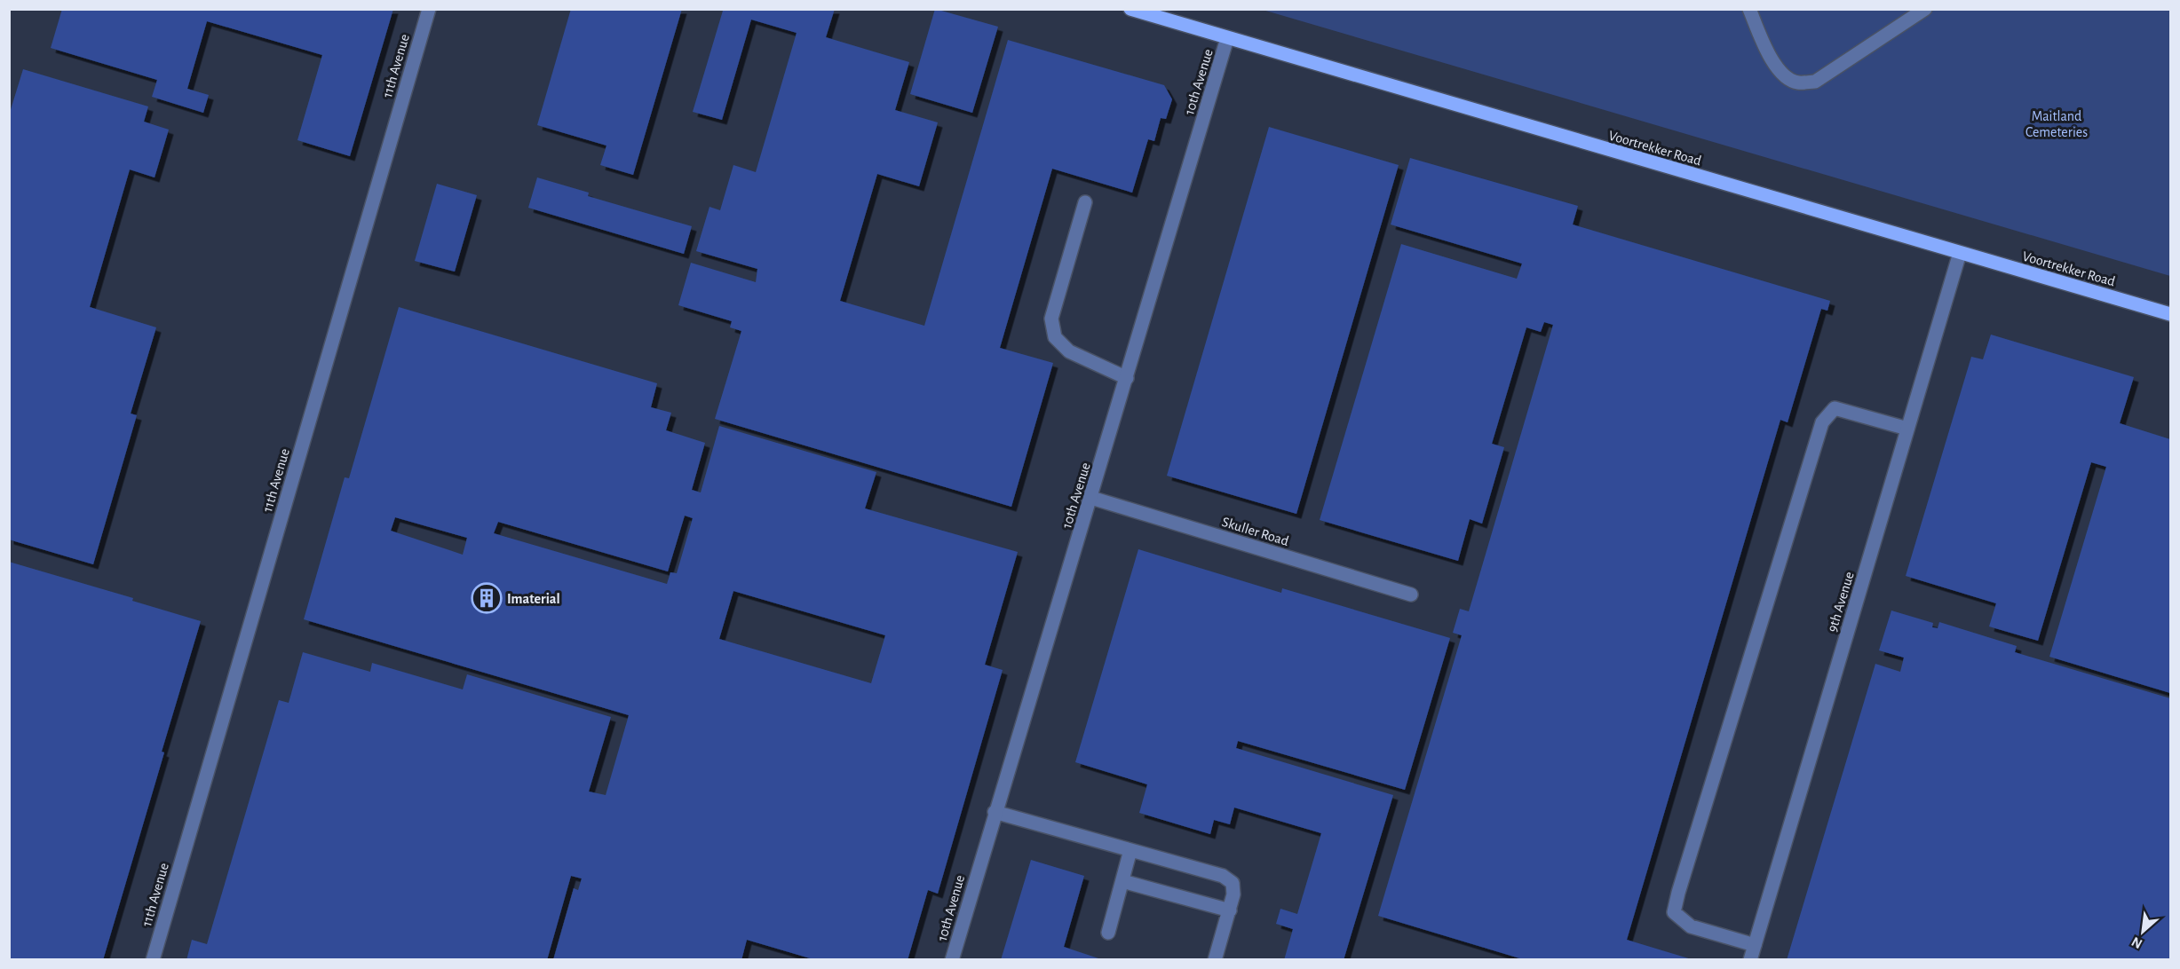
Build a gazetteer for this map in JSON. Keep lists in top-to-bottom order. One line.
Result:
{"streets":{"main road":["Voortrekker Road"],"street":["11th Avenue","10th Avenue","Skuller Road","9th Avenue"]},"crossings":[["10th Avenue","Voortrekker Road"],["10th Avenue","Skuller Road"],["Voortrekker Road","9th Avenue"]],"parks":["Maitland Cemeteries"],"places":{"building":["Imaterial"]},"north":"bottom left"}
